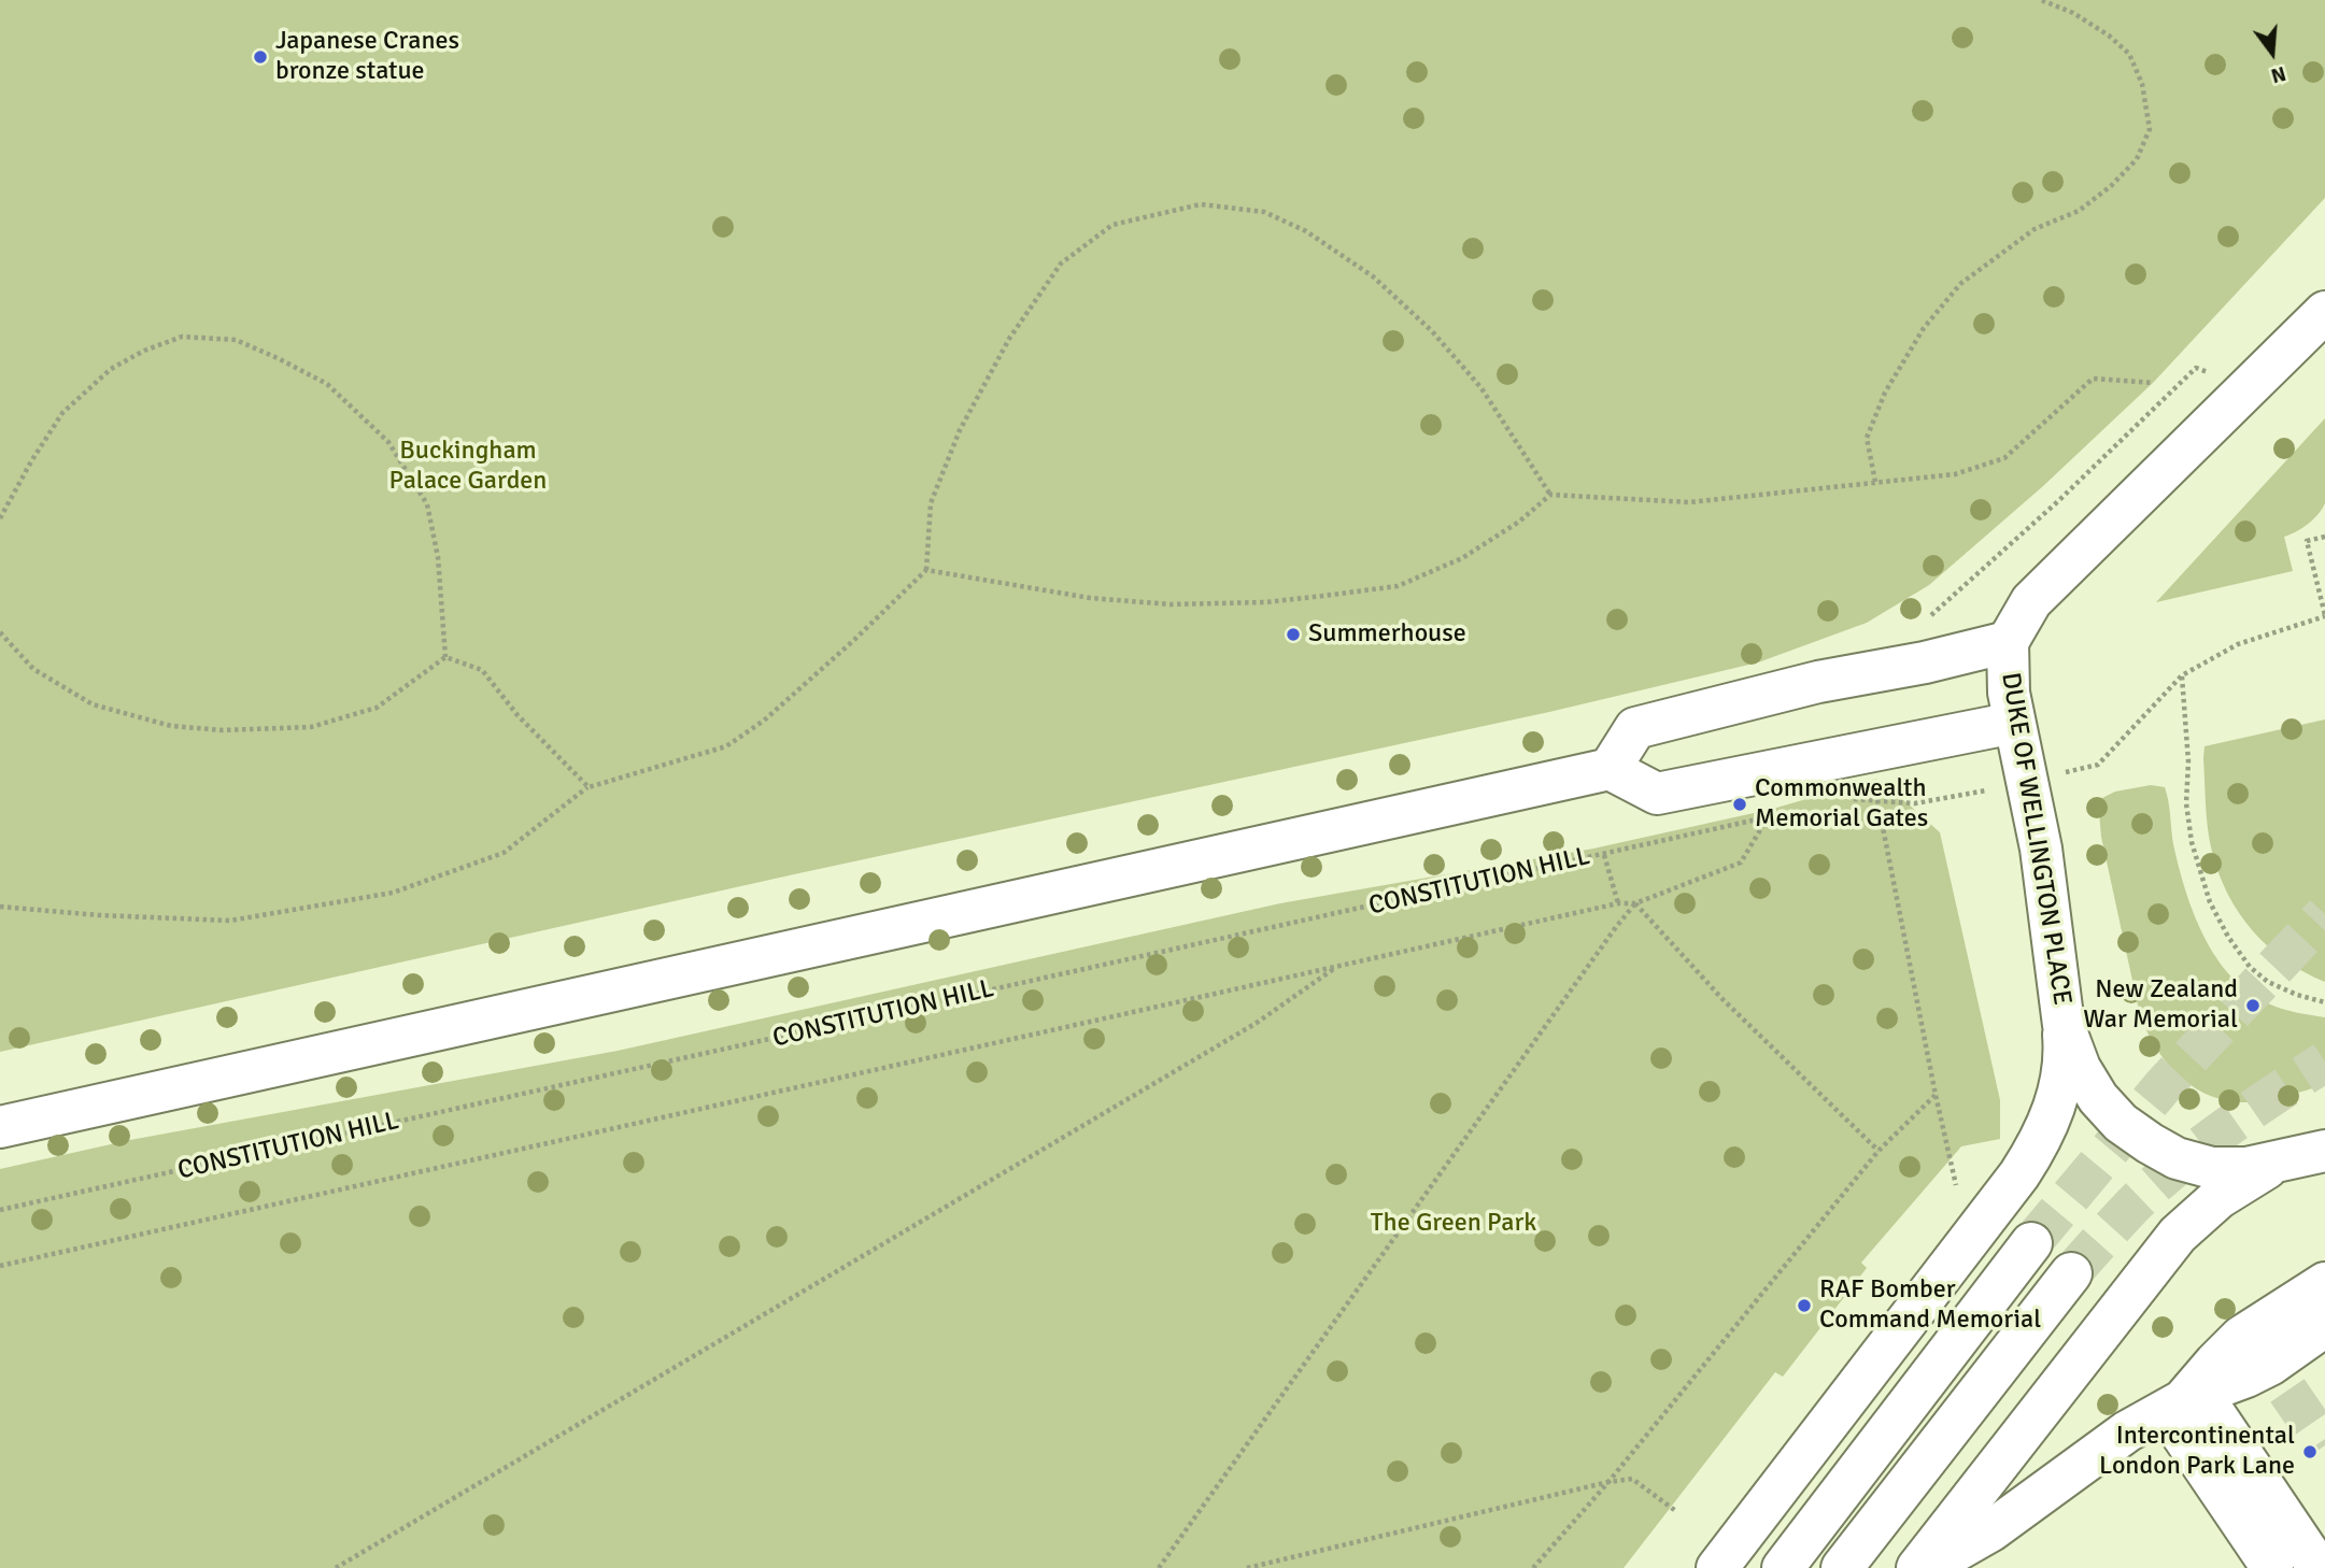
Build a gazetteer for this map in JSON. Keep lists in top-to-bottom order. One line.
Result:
{"streets":{"main road":["DUKE OF WELLINGTON PLACE"],"path":["CONSTITUTION HILL"]},"parks":["Buckingham Palace Garden","The Green Park"],"places":["Japanese Cranes bronze statue","Summerhouse","Commonwealth Memorial Gates","New Zealand War Memorial","RAF Bomber Command Memorial","Intercontinental London Park Lane"],"north":"bottom"}
